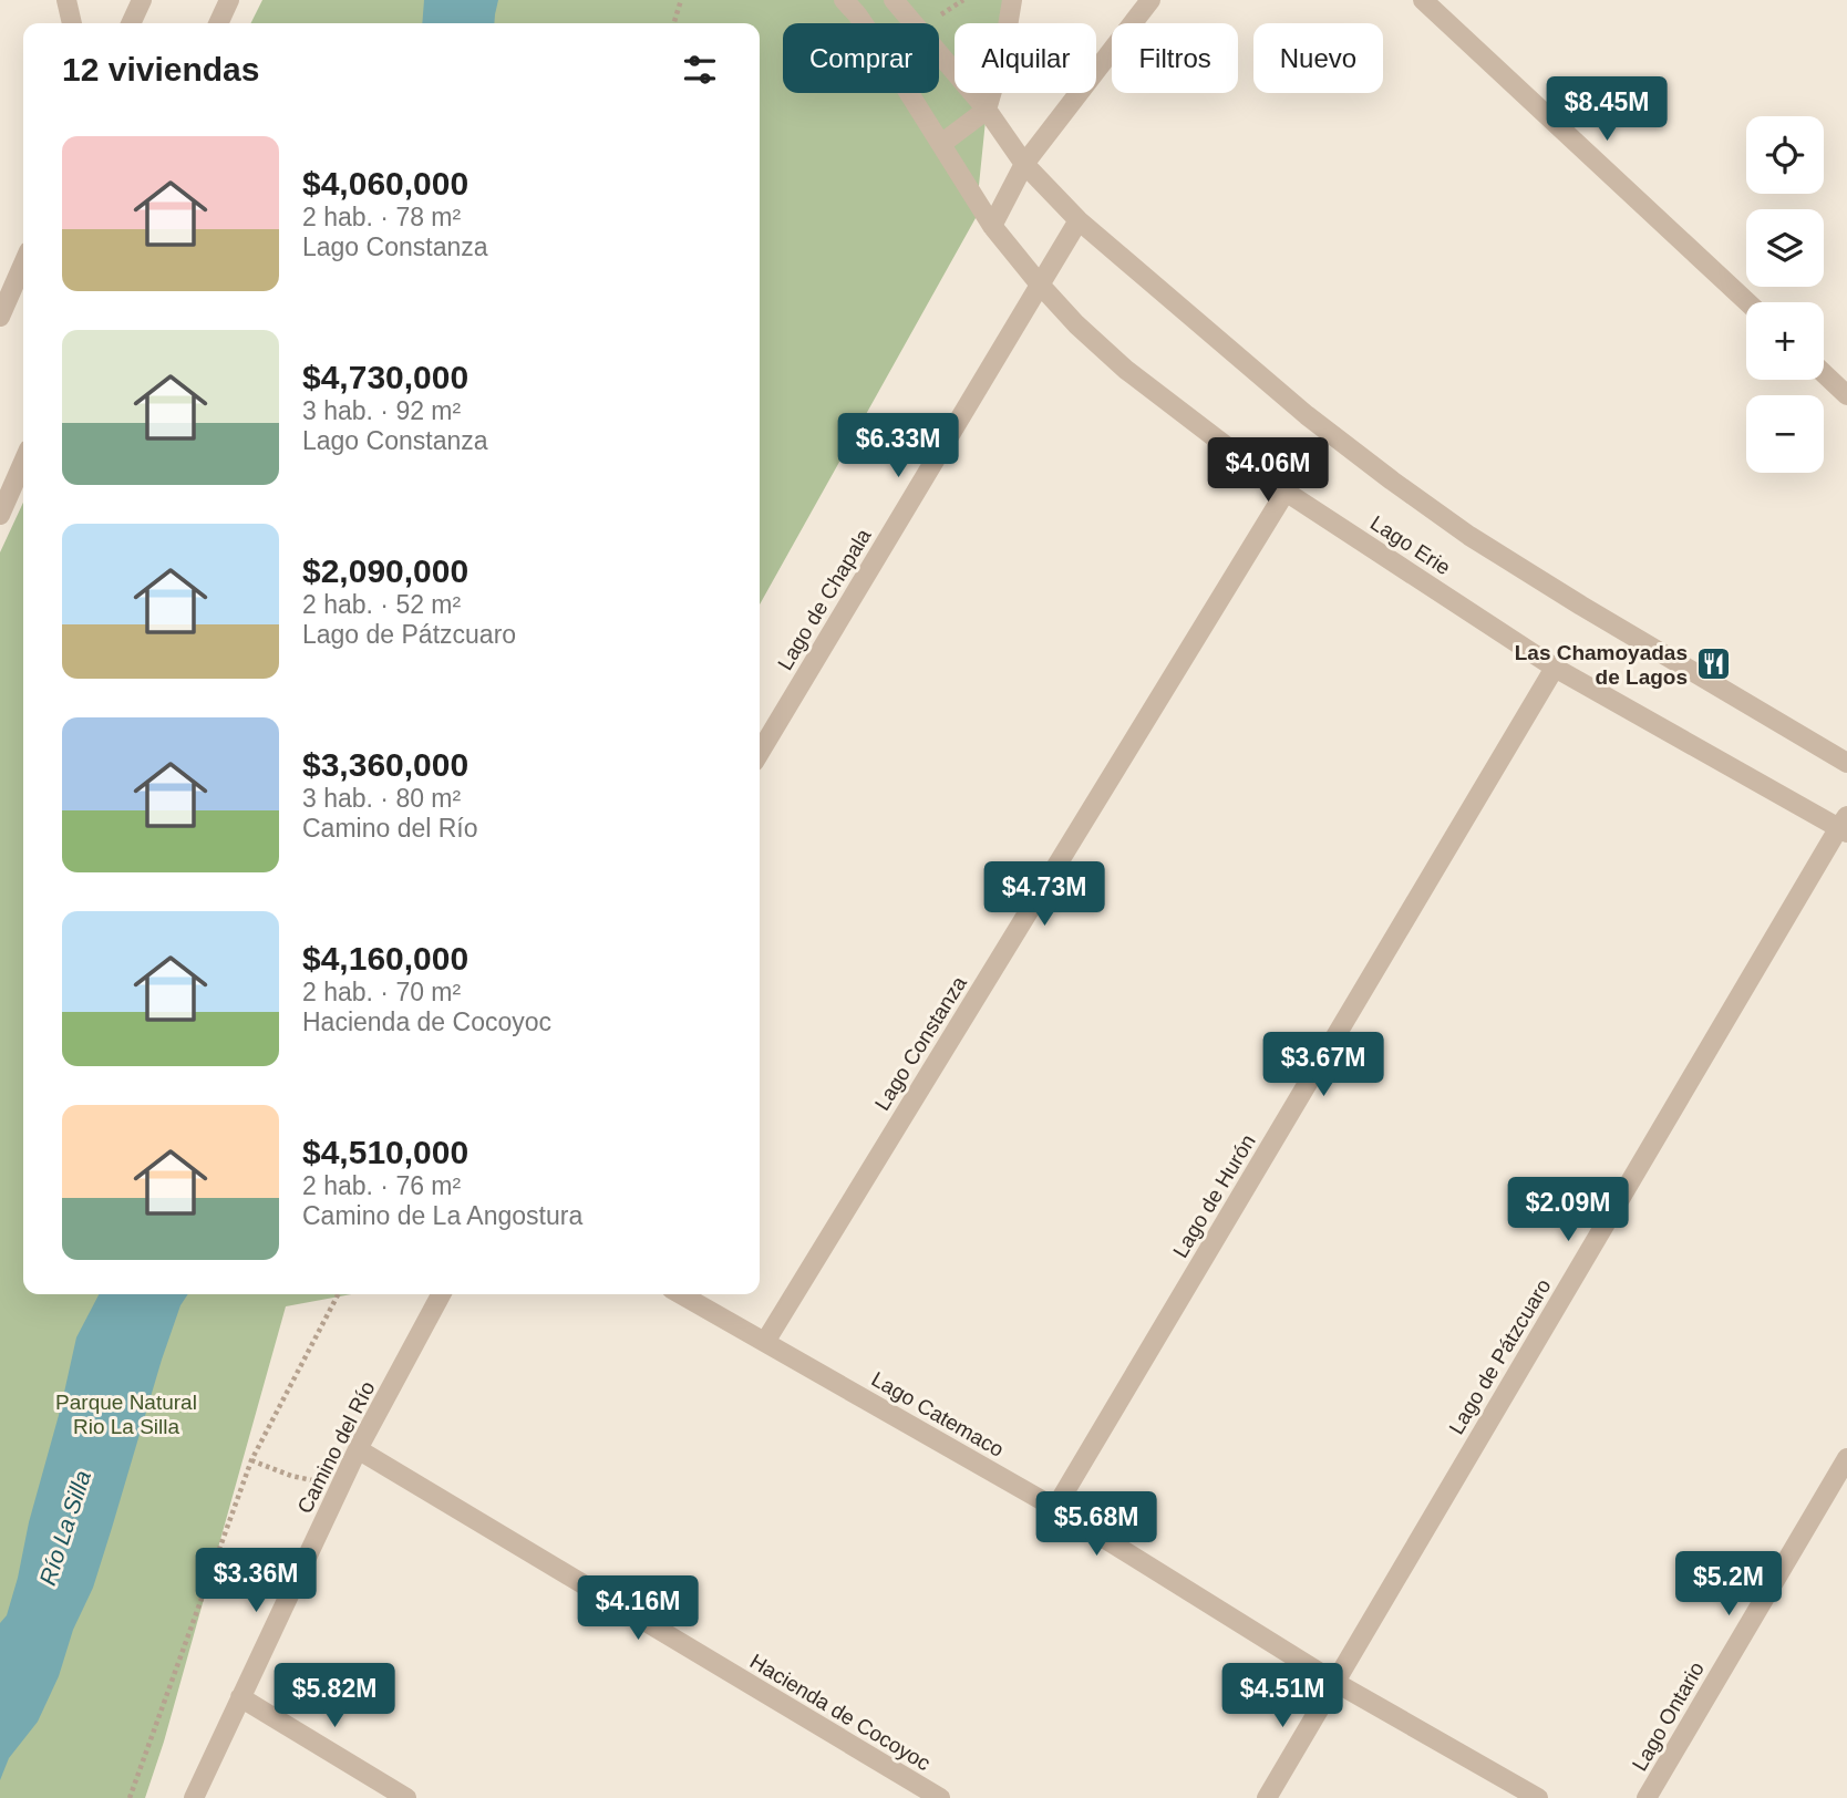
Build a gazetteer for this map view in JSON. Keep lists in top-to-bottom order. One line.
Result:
{"streets":{"street":["Lago Erie","Lago de Chapala","Lago Constanza","Lago de Hurón","Lago de Pátzcuaro","Lago Catemaco","Camino del Río","Hacienda de Cocoyoc","Lago Ontario"]},"crossings":[["Lago Erie","Lago de Chapala"],["Lago Erie","Lago Constanza"],["Lago Erie","Lago de Hurón"],["Lago Erie","Lago de Pátzcuaro"],["Lago Constanza","Lago Catemaco"],["Lago de Hurón","Lago Catemaco"],["Lago de Pátzcuaro","Lago Catemaco"],["Camino del Río","Hacienda de Cocoyoc"]],"water":["Río La Silla"],"parks":["Parque Natural Rio La Silla"],"places":{"restaurant":["Las Chamoyadas de Lagos"]},"page":{"chip":["Comprar","Alquilar","Filtros","Nuevo"],"heading":"12 viviendas","price":["$8.45M","$6.33M","$4.06M","$4.73M","$3.67M","$2.09M","$5.68M","$3.36M","$5.2M","$4.16M","$5.82M","$4.51M"],"map_buttons":["+","−"],"list":[{"name":"$4,060,000","note":"2 hab. · 78 m² · Lago Constanza"},{"name":"$4,730,000","note":"3 hab. · 92 m² · Lago Constanza"},{"name":"$2,090,000","note":"2 hab. · 52 m² · Lago de Pátzcuaro"},{"name":"$3,360,000","note":"3 hab. · 80 m² · Camino del Río"},{"name":"$4,160,000","note":"2 hab. · 70 m² · Hacienda de Cocoyoc"},{"name":"$4,510,000","note":"2 hab. · 76 m² · Camino de La Angostura"}]}}
